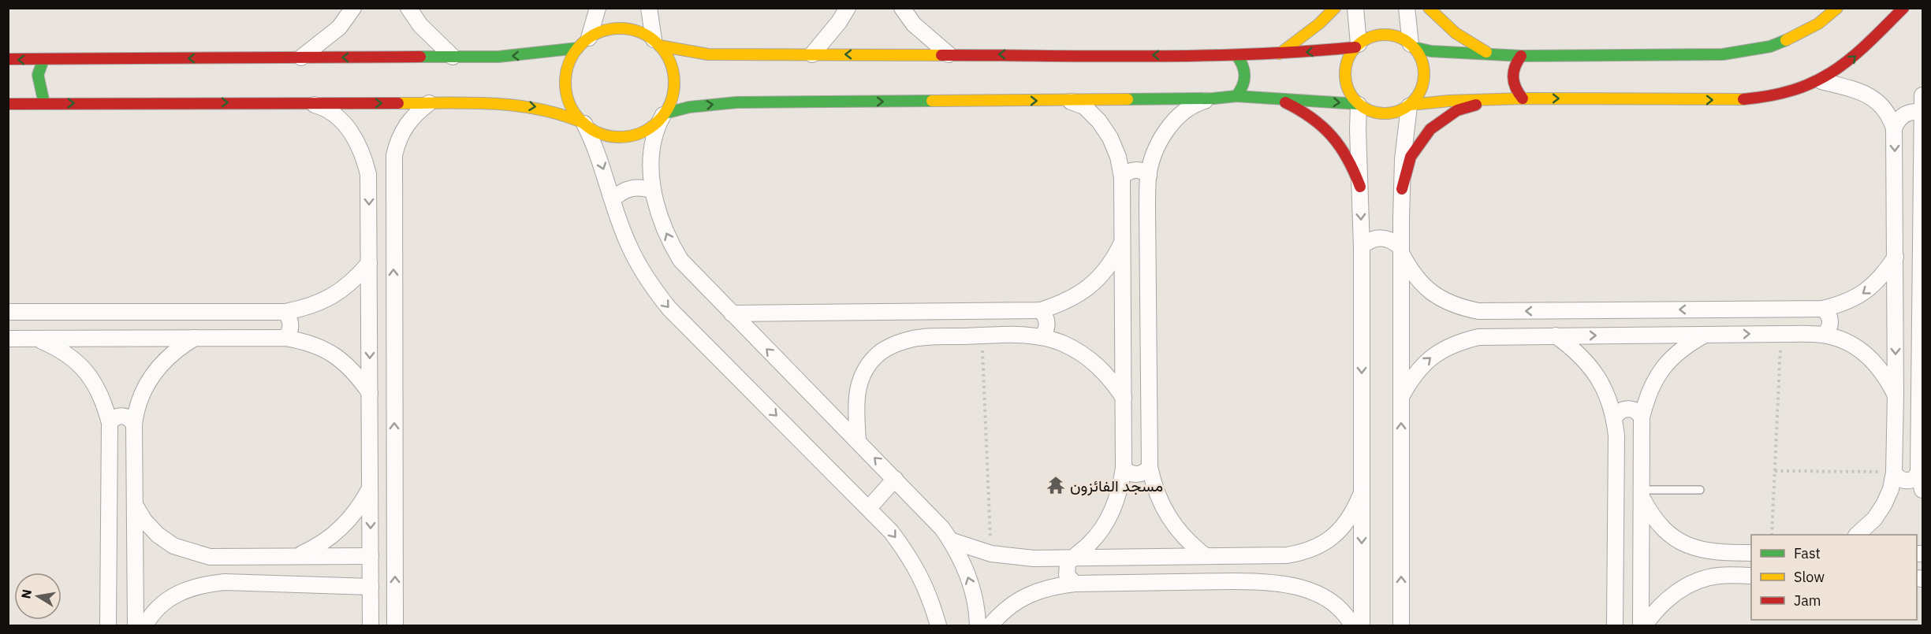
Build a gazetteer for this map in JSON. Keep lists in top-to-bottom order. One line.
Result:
{"places":{"temple":["مسجد الفائزون"]},"legend":["Fast","Slow","Jam"],"north":"left"}
